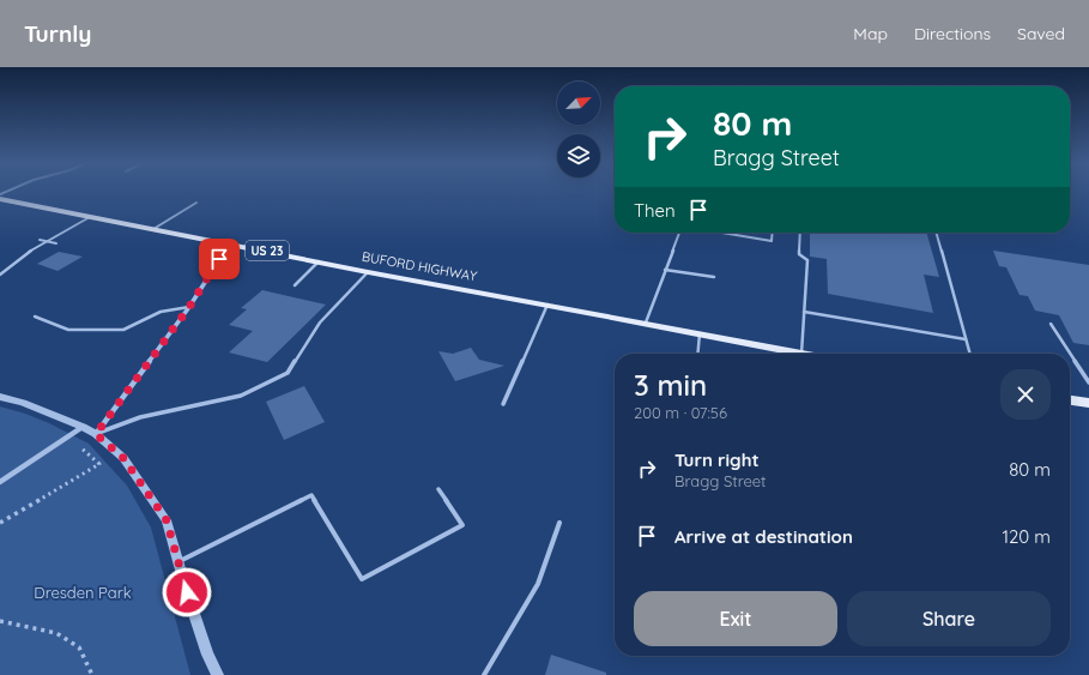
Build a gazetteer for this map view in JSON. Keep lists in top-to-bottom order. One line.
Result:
{"streets":{"main road":["US 23","BUFORD HIGHWAY"]},"parks":["Dresden Park"],"north":"top right","page":{"header":"Turnly","nav":["Map","Directions","Saved"],"turn":["80 m","Bragg Street"],"then":"Then","heading":["3 min","200 m · 07:56"],"list":[{"name":"Turn right","note":"Bragg Street","value":"80 m"},{"name":"Arrive at destination","value":"120 m"}],"buttons":["Exit","Share"]}}
